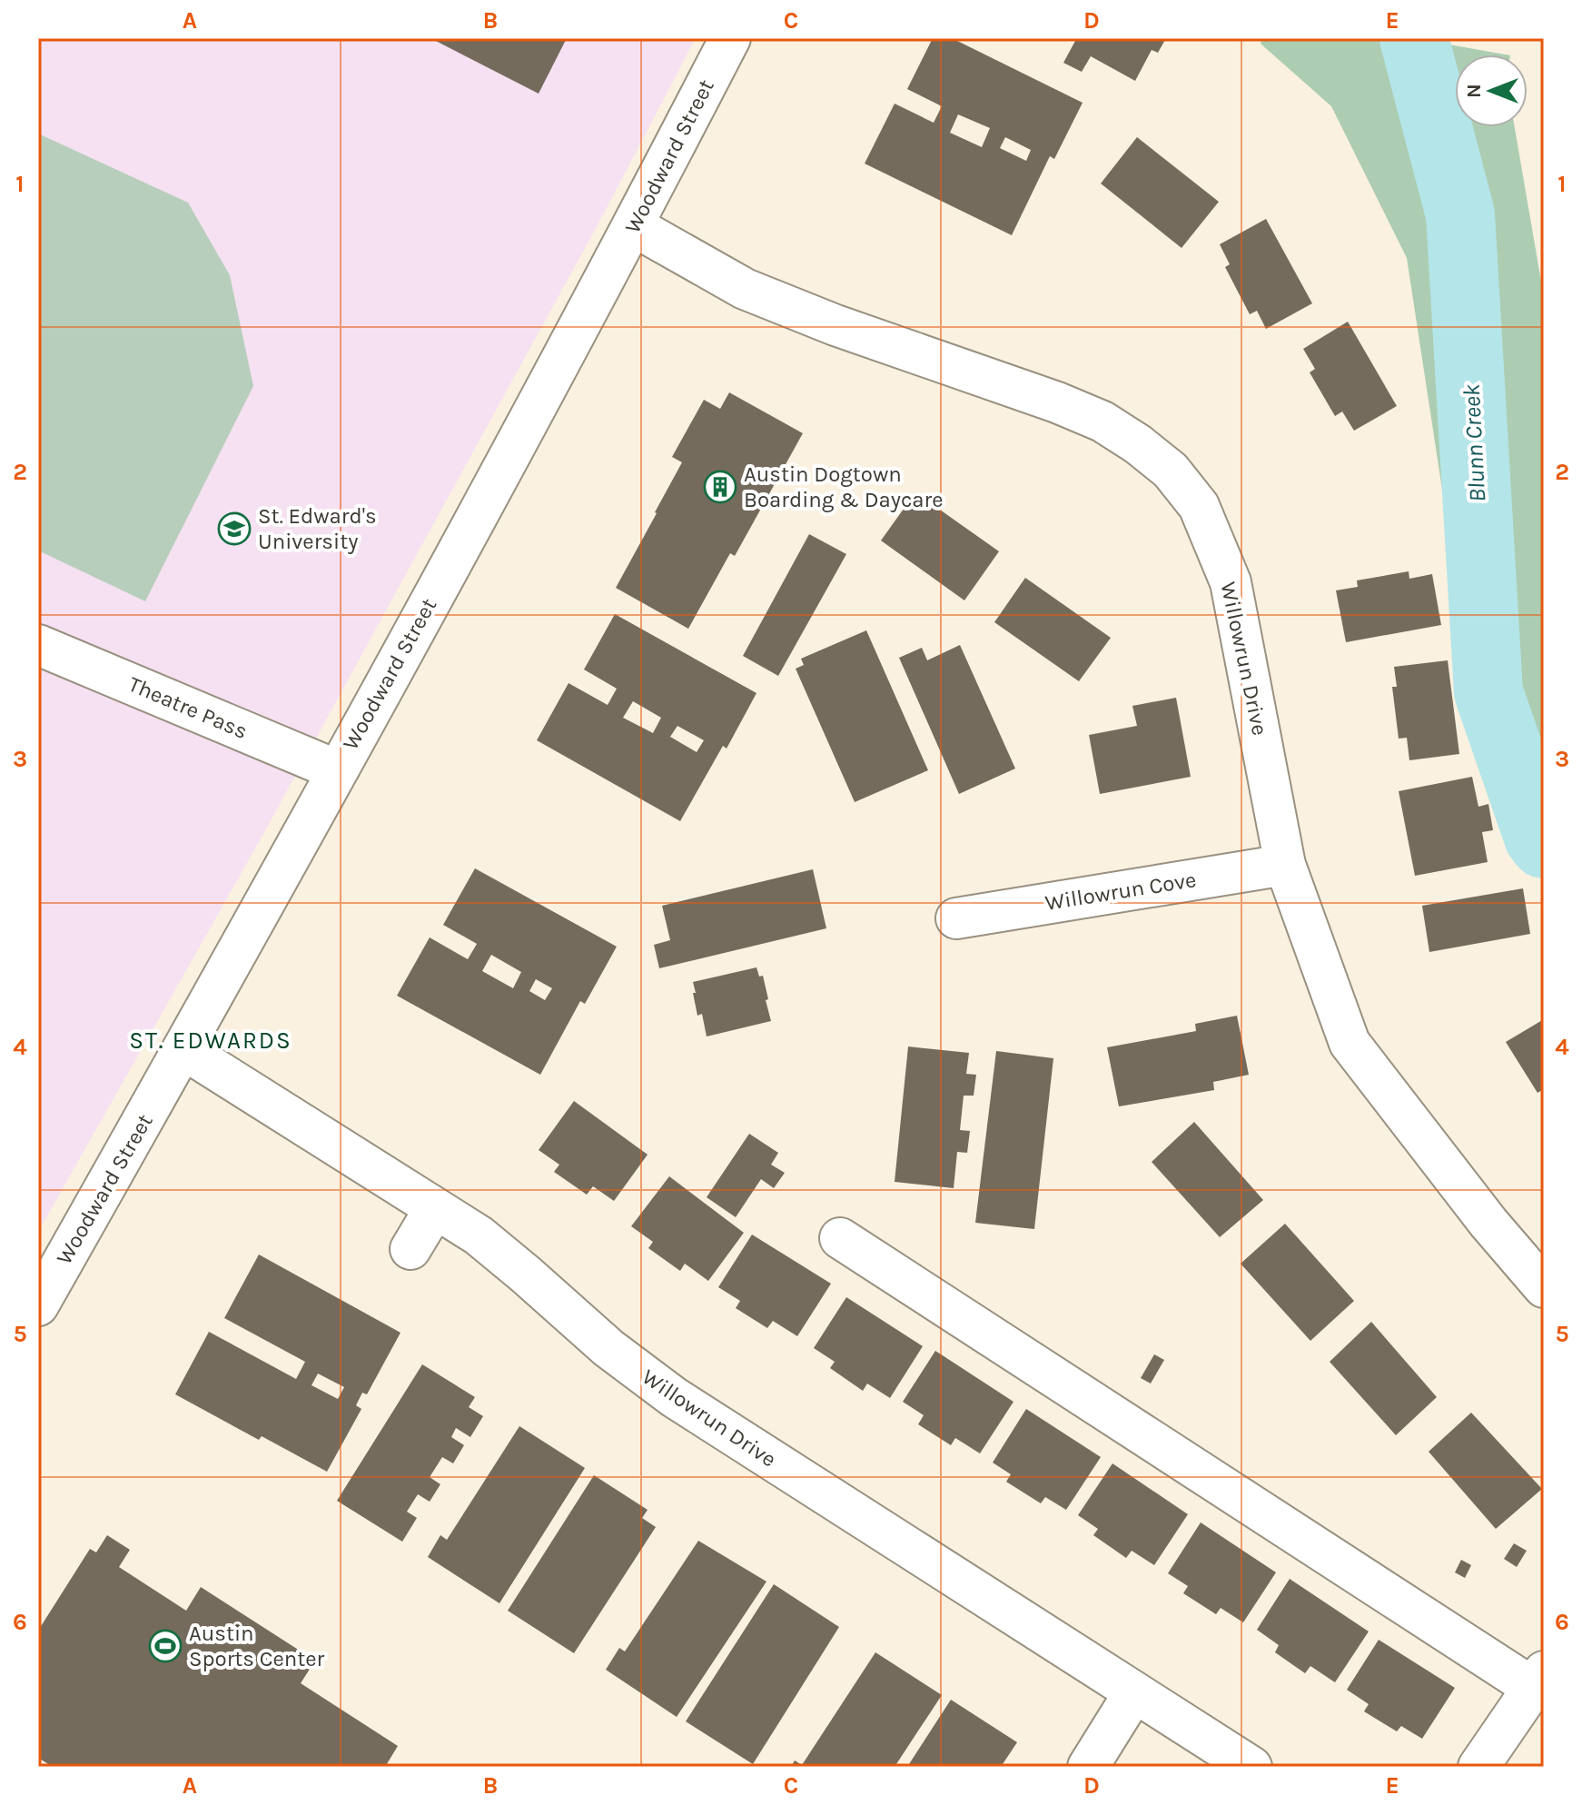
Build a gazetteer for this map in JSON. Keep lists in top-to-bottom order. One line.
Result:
{"streets":{"street":["Woodward Street","Willowrun Drive","Theatre Pass","Willowrun Cove"]},"crossings":[["Woodward Street","Willowrun Drive"],["Woodward Street","Theatre Pass"],["Willowrun Drive","Willowrun Cove"]],"districts":["ST. EDWARDS"],"water":["Blunn Creek"],"places":{"building":["Austin Dogtown Boarding & Daycare"],"school or university":["St. Edward's University"],"sports":["Austin Sports Center"]},"north":"left","grid":{"columns":["A","B","C","D","E"],"rows":["1","2","3","4","5","6"]}}
